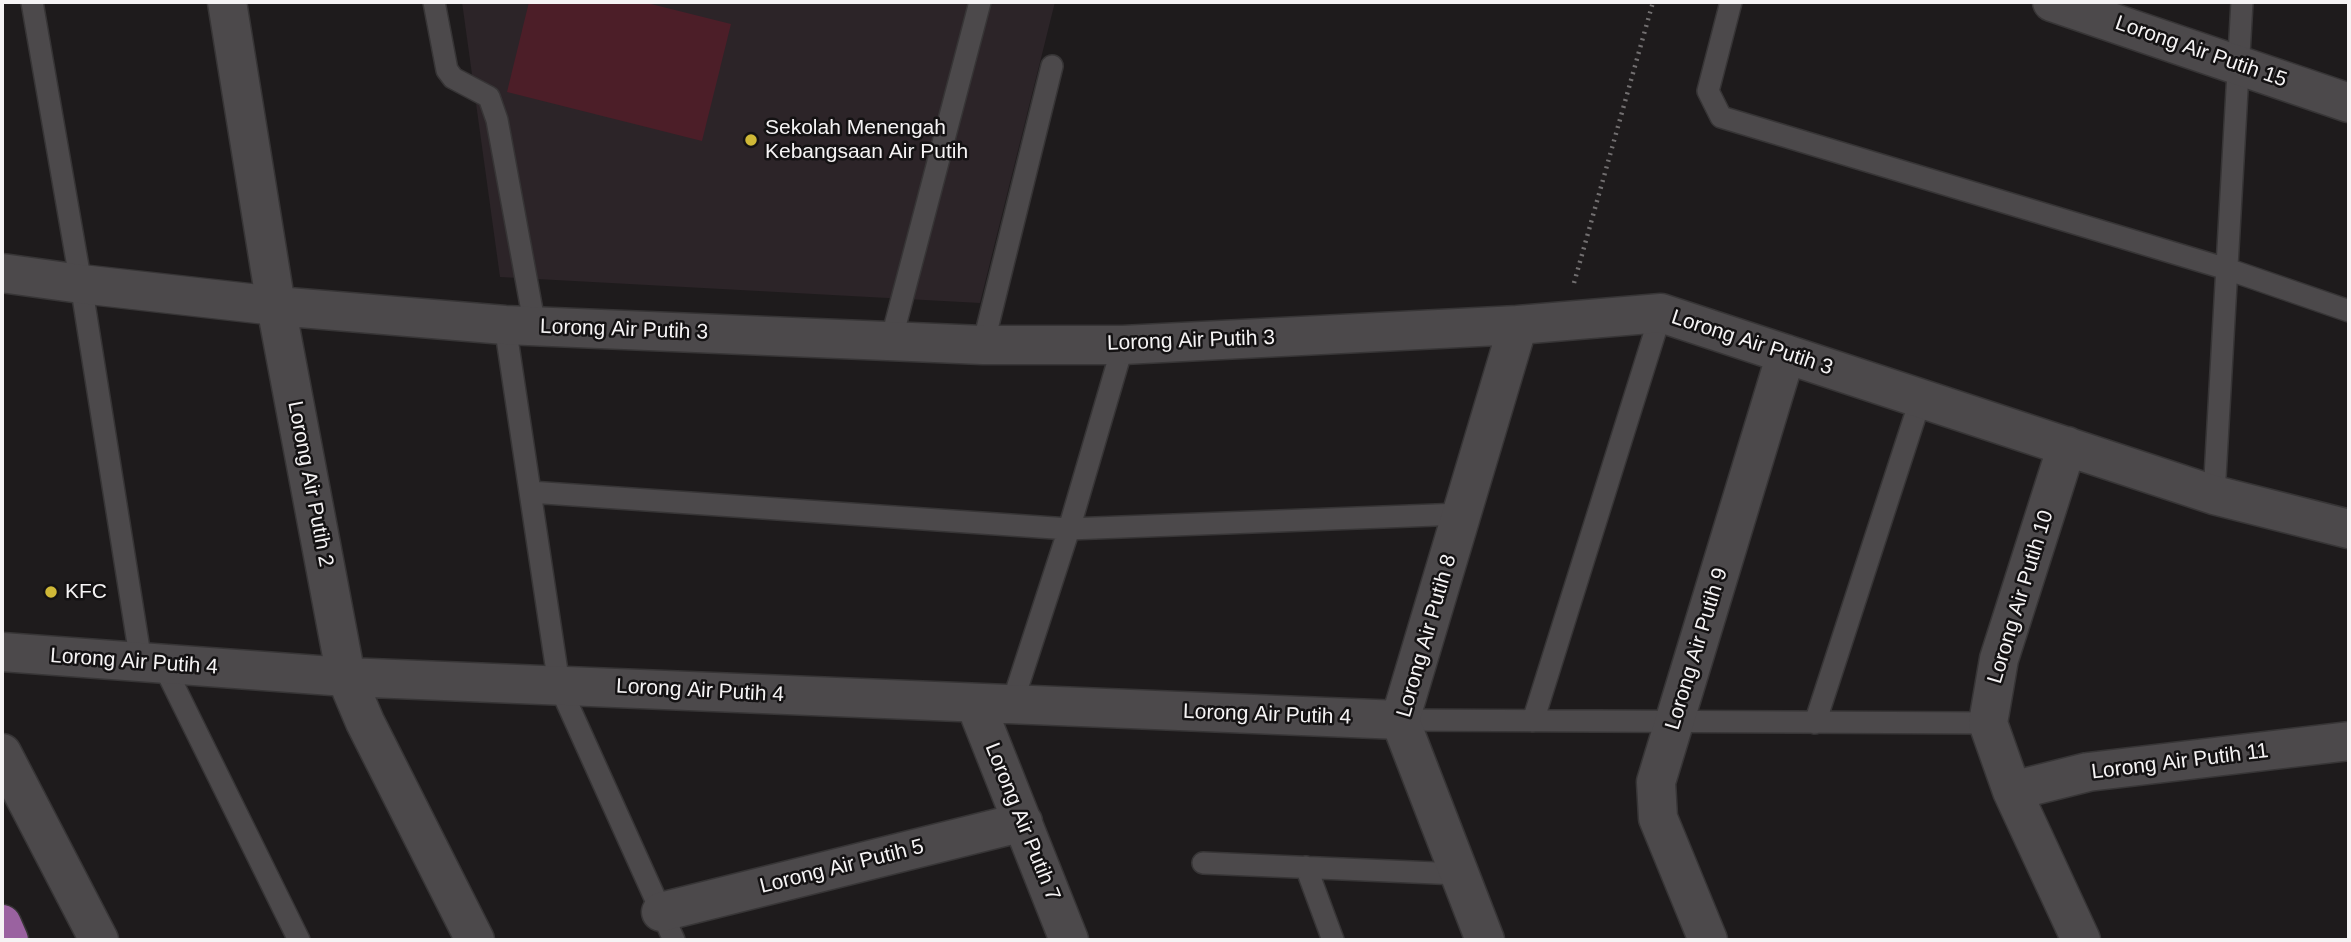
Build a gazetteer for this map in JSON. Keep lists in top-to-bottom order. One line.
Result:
{"streets":{"street":["Lorong Air Putih 15","Lorong Air Putih 3","Lorong Air Putih 2","Lorong Air Putih 10","Lorong Air Putih 8","Lorong Air Putih 9","Lorong Air Putih 4","Lorong Air Putih 11","Lorong Air Putih 7","Lorong Air Putih 5"]},"crossings":[["Lorong Air Putih 3","Lorong Air Putih 2"],["Lorong Air Putih 3","Lorong Air Putih 10"],["Lorong Air Putih 3","Lorong Air Putih 8"],["Lorong Air Putih 3","Lorong Air Putih 9"],["Lorong Air Putih 2","Lorong Air Putih 4"],["Lorong Air Putih 10","Lorong Air Putih 11"],["Lorong Air Putih 8","Lorong Air Putih 4"],["Lorong Air Putih 4","Lorong Air Putih 7"],["Lorong Air Putih 7","Lorong Air Putih 5"]],"places":["Sekolah Menengah Kebangsaan Air Putih","KFC"]}
